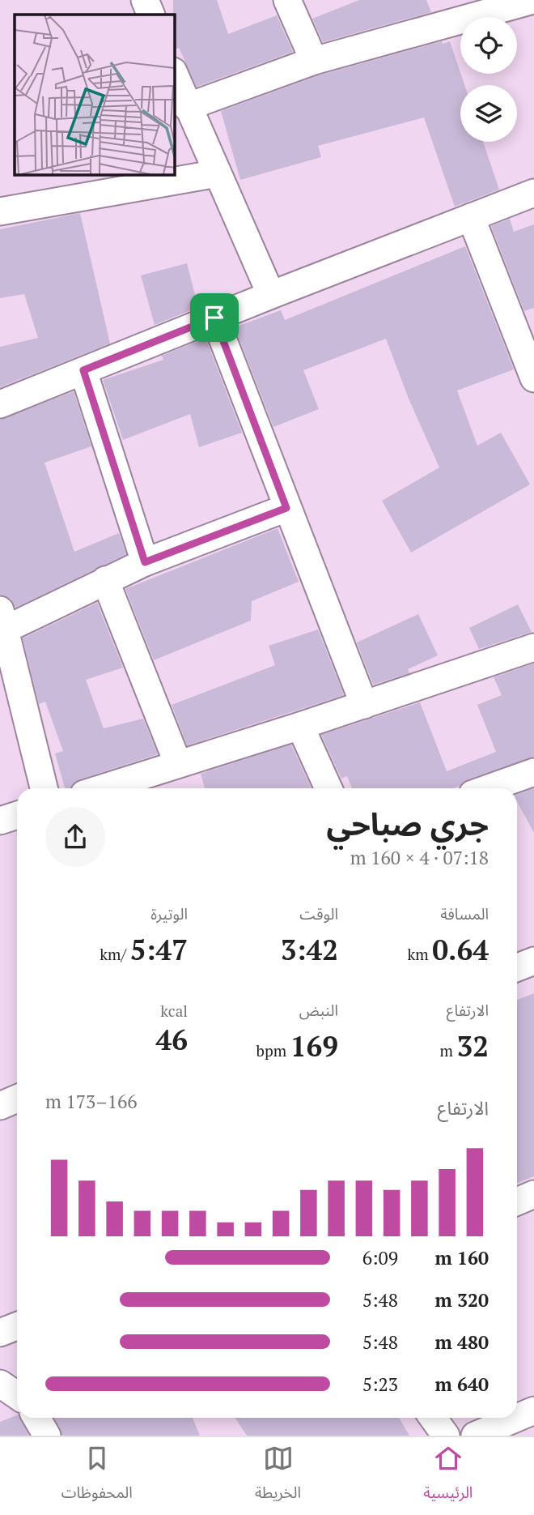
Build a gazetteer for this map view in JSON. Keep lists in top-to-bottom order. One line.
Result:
{"page":{"heading":["جري صباحي","07:18 · 4 × 160 m"],"stats":[["المسافة","0.64 km"],["الوقت","3:42"],["الوتيرة","5:47 /km"],["الارتفاع","32 m"],["النبض","169 bpm"],["kcal","46"]],"chart":["الارتفاع","166–173 m"],"list":[{"name":"160 m","note":"6:09"},{"name":"320 m","note":"5:48"},{"name":"480 m","note":"5:48"},{"name":"640 m","note":"5:23"}],"tabs":["الرئيسية","الخريطة","المحفوظات"]}}
